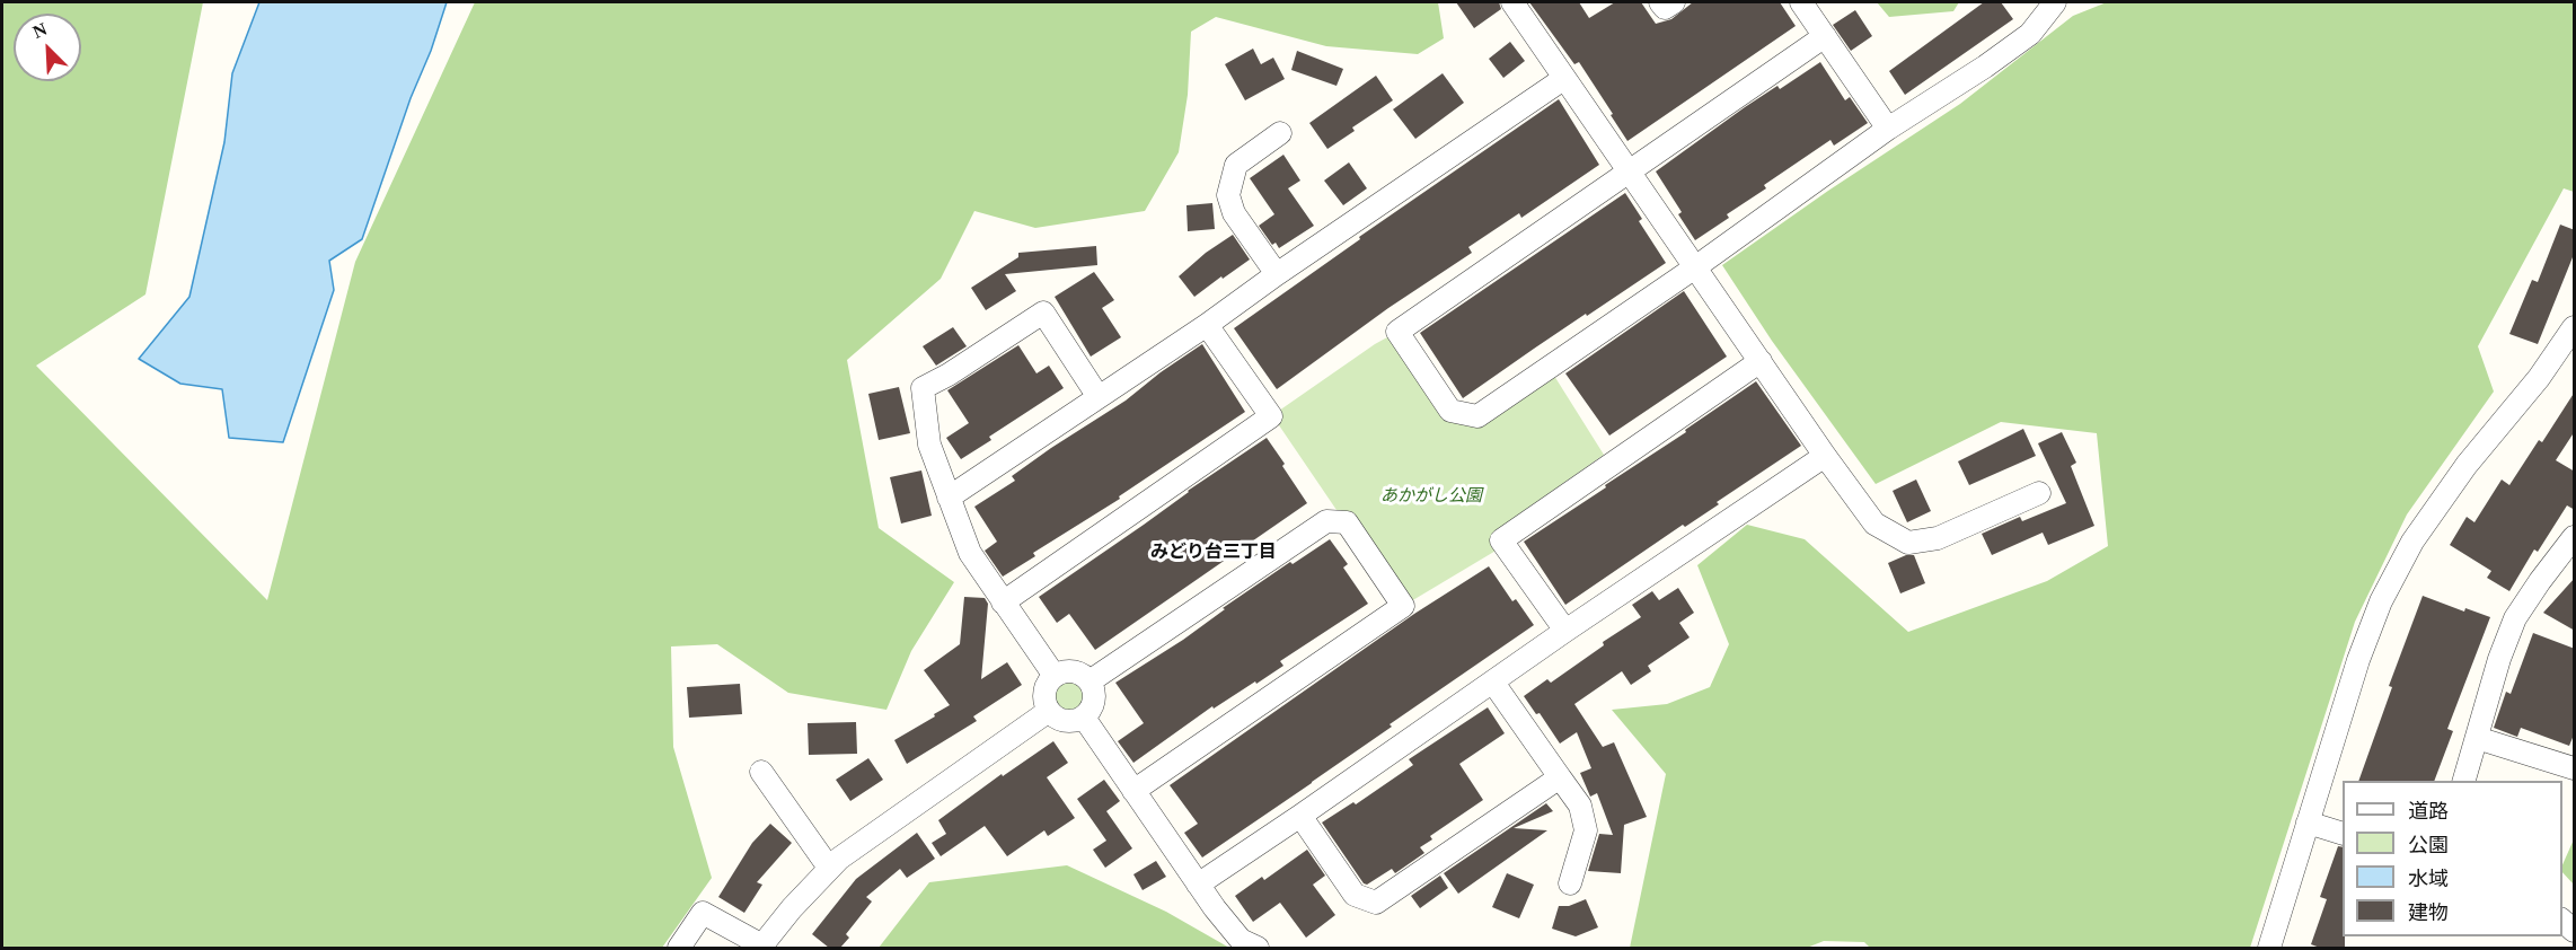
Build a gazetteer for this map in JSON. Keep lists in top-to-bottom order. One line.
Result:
{"districts":["みどり台三丁目"],"parks":["あかがし公園"],"legend":["道路","公園","水域","建物"],"north":"top left"}
